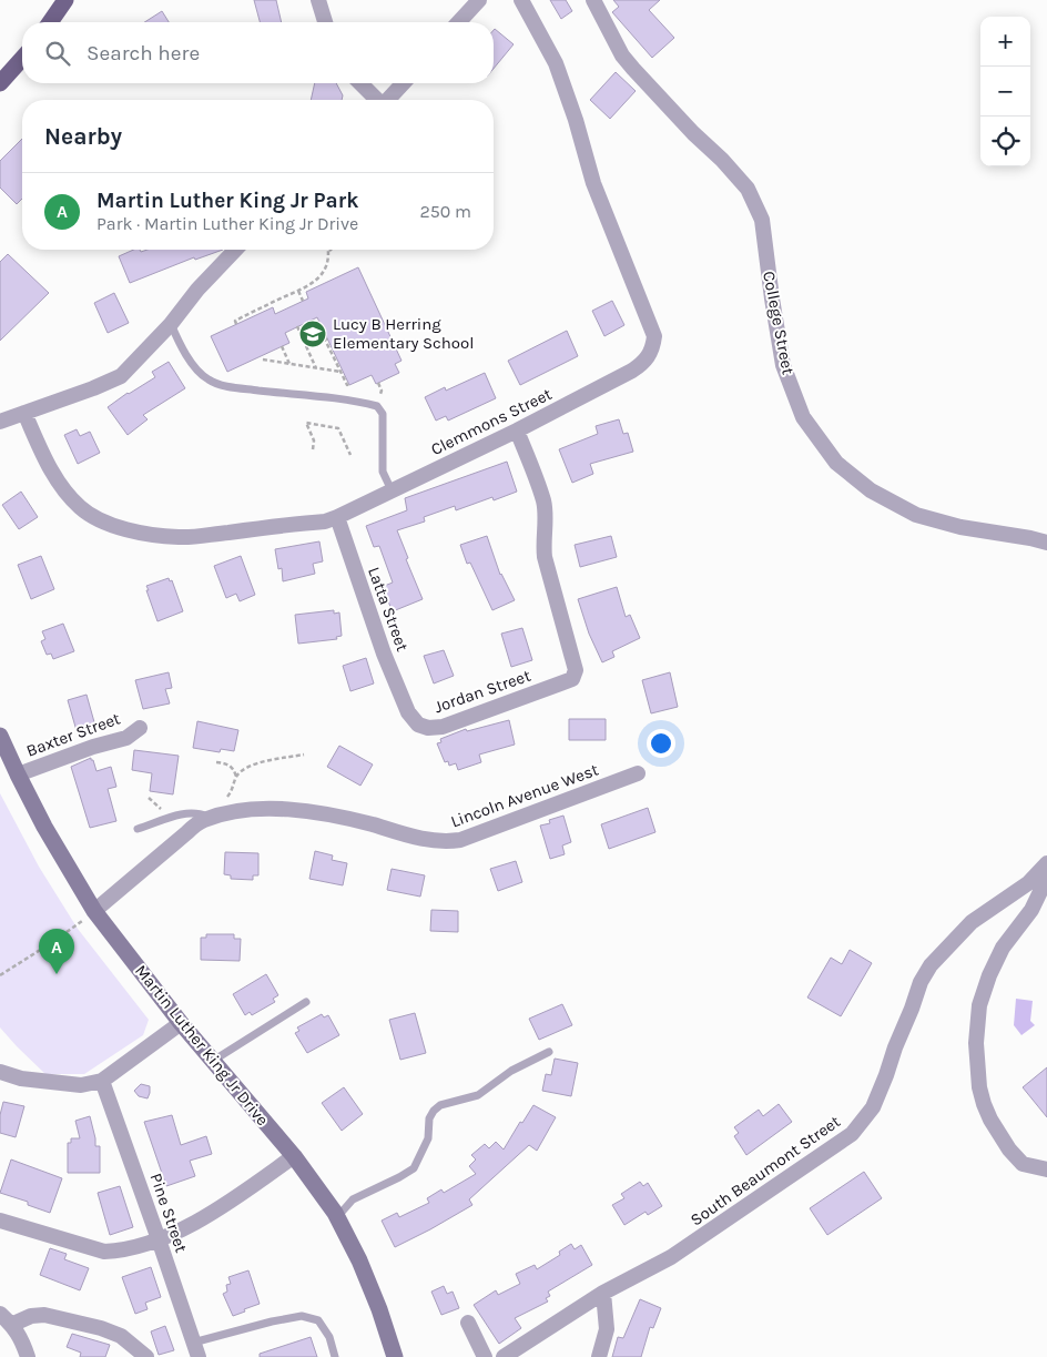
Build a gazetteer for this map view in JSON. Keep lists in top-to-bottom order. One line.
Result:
{"streets":{"main road":["Martin Luther King Jr Drive"],"street":["College Street","Clemmons Street","Latta Street","Jordan Street","Baxter Street","Lincoln Avenue West","South Beaumont Street","Pine Street"]},"crossings":[["Clemmons Street","Latta Street"],["Clemmons Street","Jordan Street"],["Latta Street","Jordan Street"],["Baxter Street","Martin Luther King Jr Drive"],["Lincoln Avenue West","Martin Luther King Jr Drive"]],"places":{"school or university":["Lucy B Herring Elementary School"]},"page":{"map_buttons":["+","−"],"search":"Search here","heading":"Nearby","list":[{"mark":"A","name":"Martin Luther King Jr Park","note":"Park · Martin Luther King Jr Drive","value":"250 m"}],"pins":"A"}}
